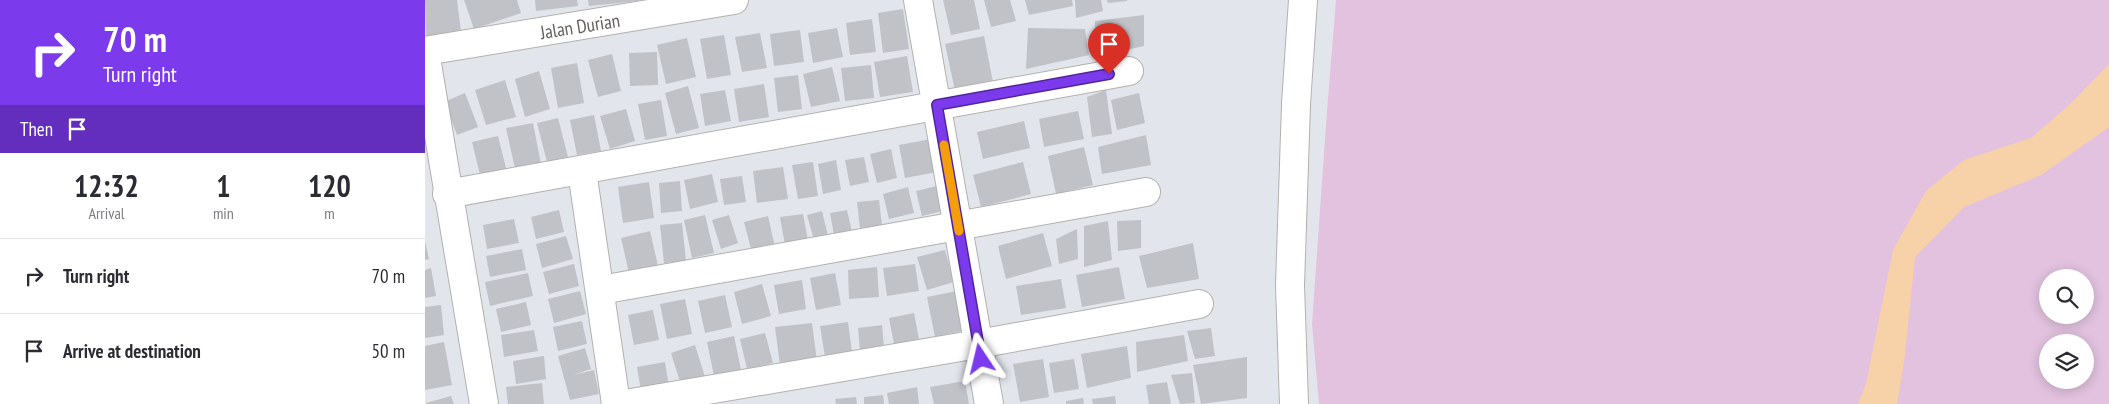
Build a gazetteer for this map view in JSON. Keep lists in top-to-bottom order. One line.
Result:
{"streets":{"street":["Jalan Durian"]},"page":{"turn":["70 m","Turn right"],"then":"Then","eta":["12:32","Arrival","1","min","120","m"],"list":[{"name":"Turn right","value":"70 m"},{"name":"Arrive at destination","value":"50 m"}]}}
